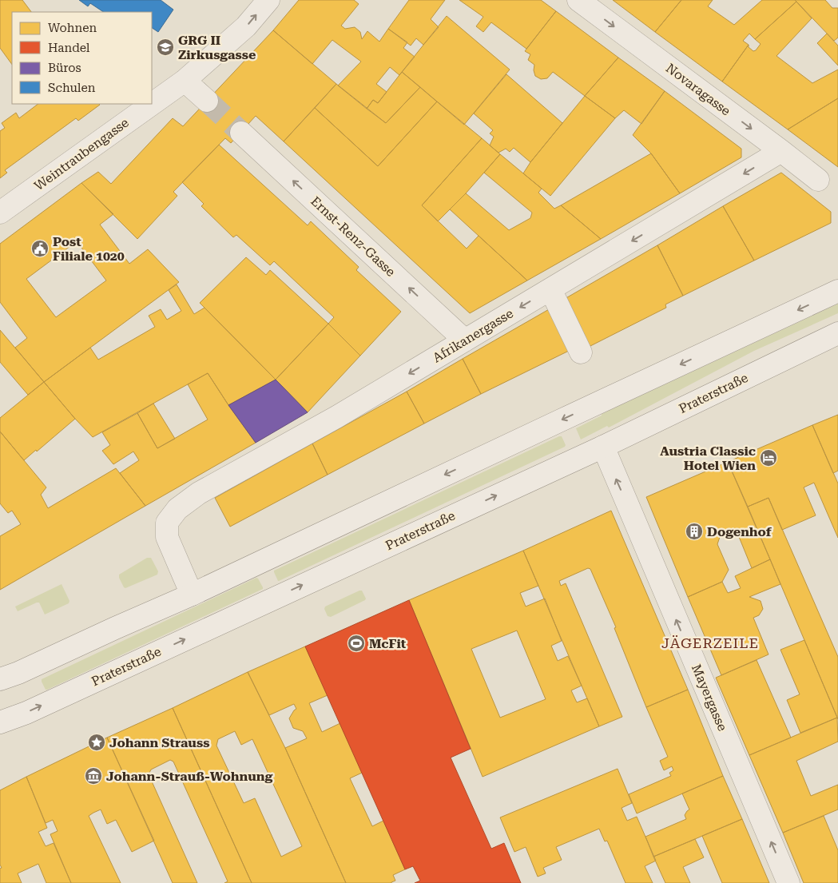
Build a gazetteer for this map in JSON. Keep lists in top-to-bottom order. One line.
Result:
{"streets":{"street":["Novaragasse","Weintraubengasse","Ernst-Renz-Gasse","Afrikanergasse","Praterstraße","Mayergasse"]},"crossings":[["Novaragasse","Afrikanergasse"],["Ernst-Renz-Gasse","Afrikanergasse"],["Praterstraße","Mayergasse"]],"one_way":["Novaragasse","Ernst-Renz-Gasse","Mayergasse"],"districts":["JÄGERZEILE"],"places":{"school or university":["GRG II Zirkusgasse"],"public building":["Post Filiale 1020"],"hotel":["Austria Classic Hotel Wien"],"building":["Dogenhof"],"sports":["McFit"],"place":["Johann Strauss"],"museum":["Johann-Strauß-Wohnung"]},"legend":["Wohnen","Handel","Büros","Schulen"]}
